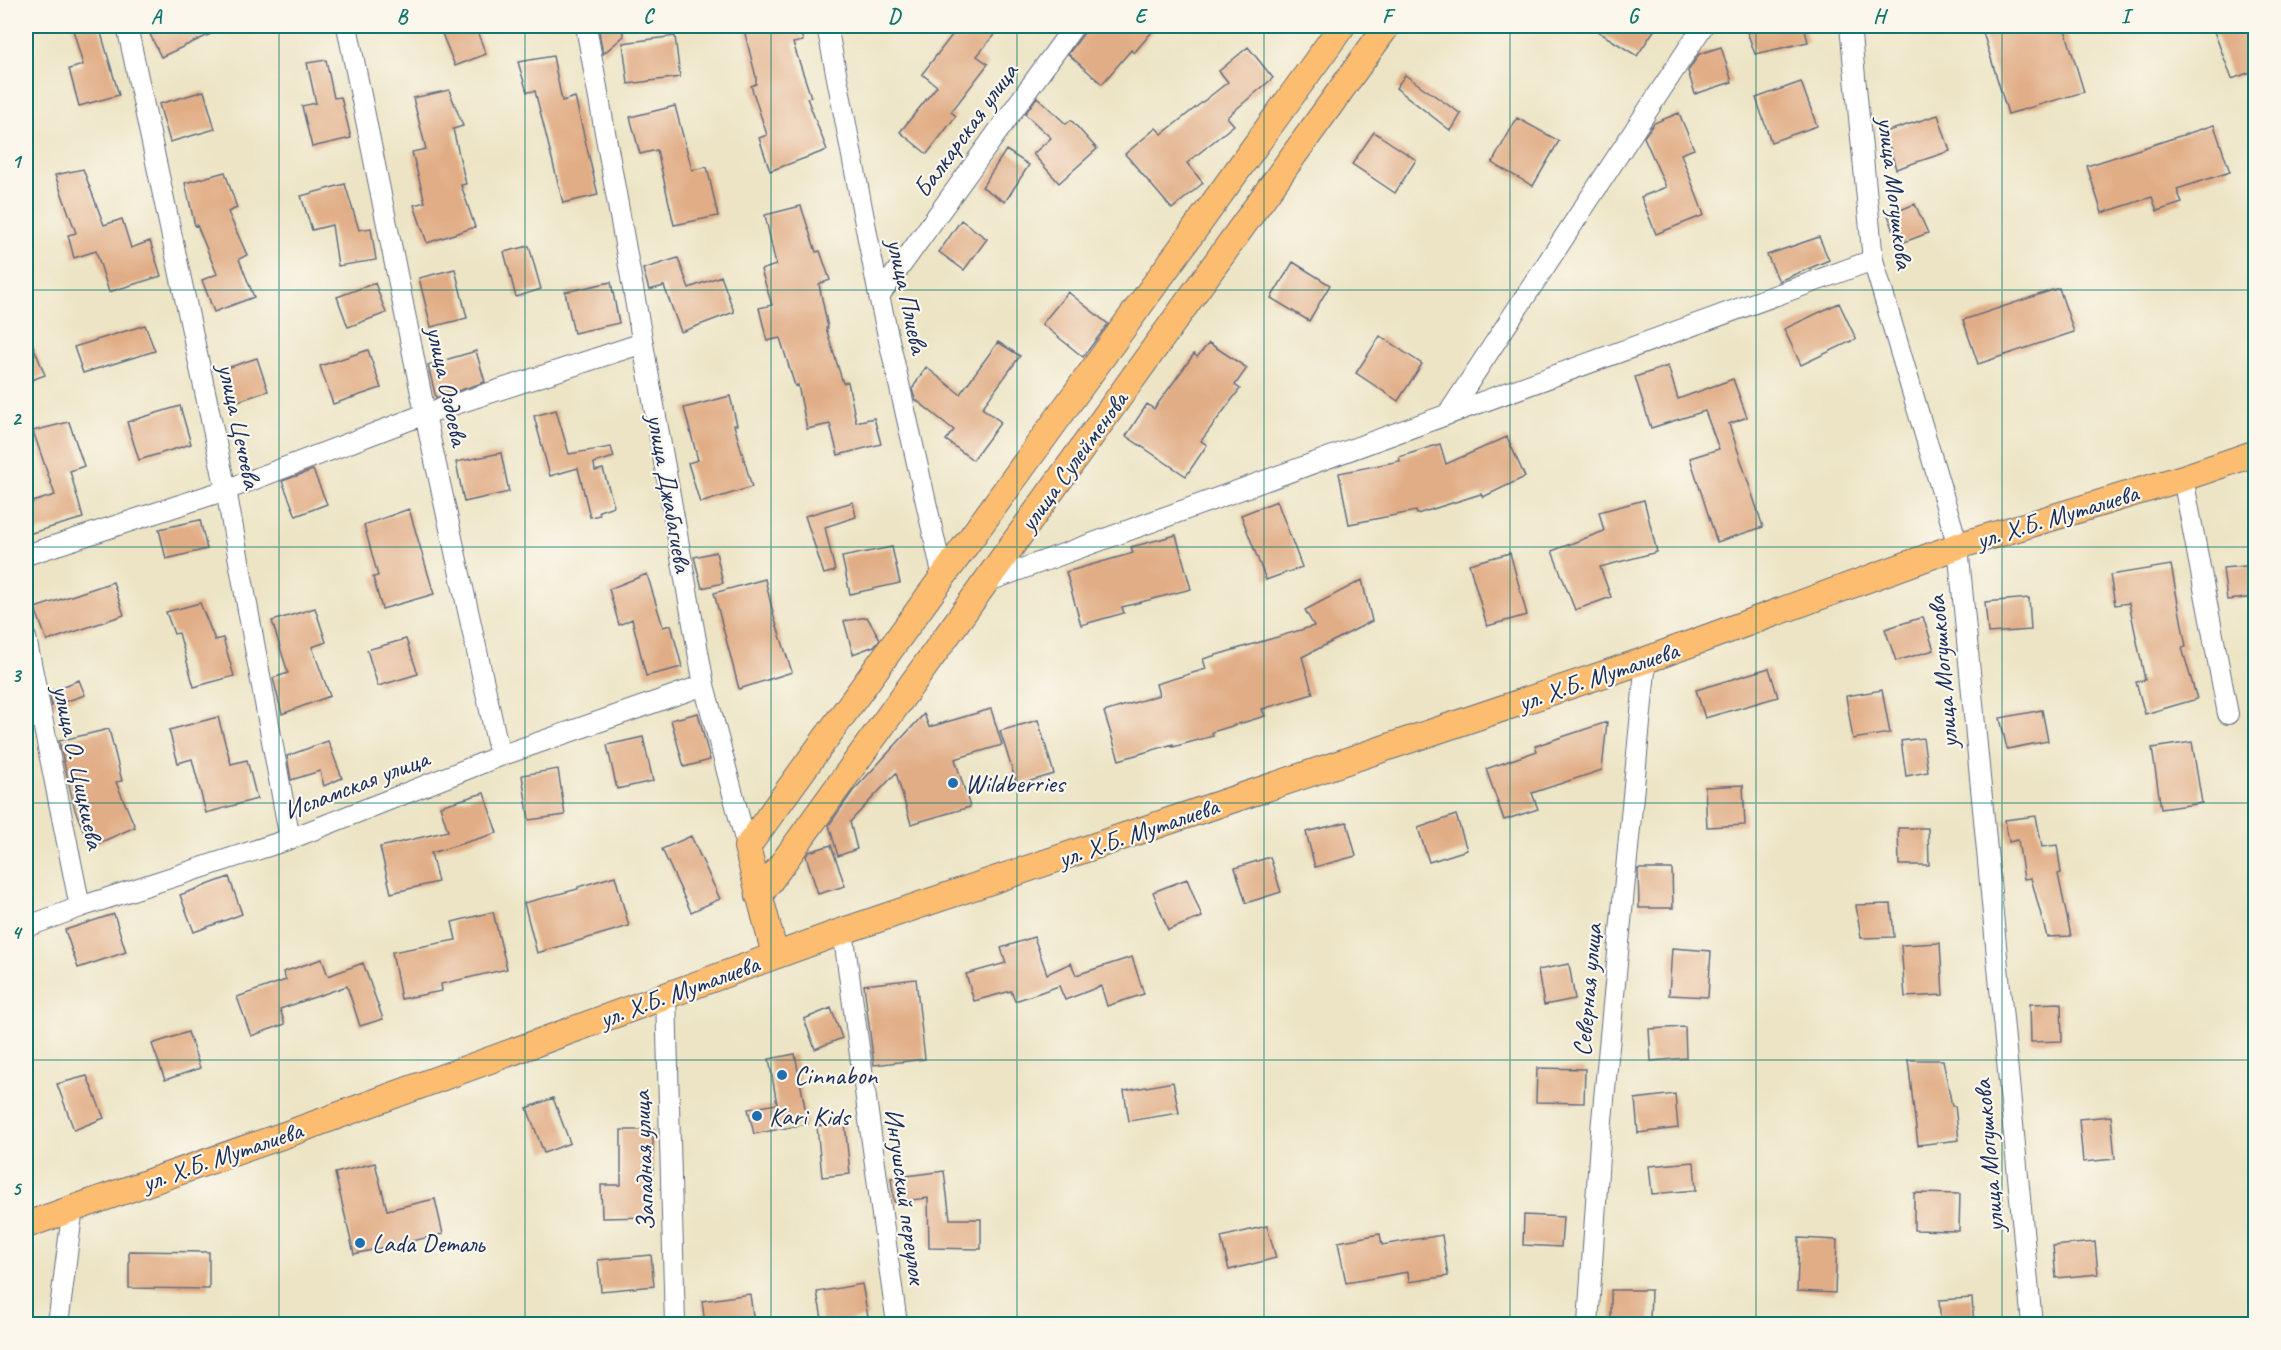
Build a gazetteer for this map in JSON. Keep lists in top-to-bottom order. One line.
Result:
{"streets":{"main road":["улица Сулейменова","улица Джабагиева","ул. Х.Б. Муталиева"],"street":["Балкарская улица","улица Могушкова","улица Плиева","улица Оздоева","улица Цечоева","улица О. Цицкиева","Исламская улица","Северная улица","Западная улица","Ингушский переулок"]},"crossings":[["Балкарская улица","улица Плиева"],["улица Могушкова","ул. Х.Б. Муталиева"],["улица Плиева","улица Сулейменова"],["улица Оздоева","Исламская улица"],["улица Цечоева","Исламская улица"],["улица Сулейменова","улица Джабагиева"],["улица Джабагиева","ул. Х.Б. Муталиева"],["улица Джабагиева","Исламская улица"],["ул. Х.Б. Муталиева","Северная улица"],["ул. Х.Б. Муталиева","Западная улица"],["ул. Х.Б. Муталиева","Ингушский переулок"],["улица О. Цицкиева","Исламская улица"]],"places":["Wildberries","Cinnabon","Kari Kids","Lada Dеталь"],"grid":{"columns":["A","B","C","D","E","F","G","H","I"],"rows":["1","2","3","4","5"]}}
